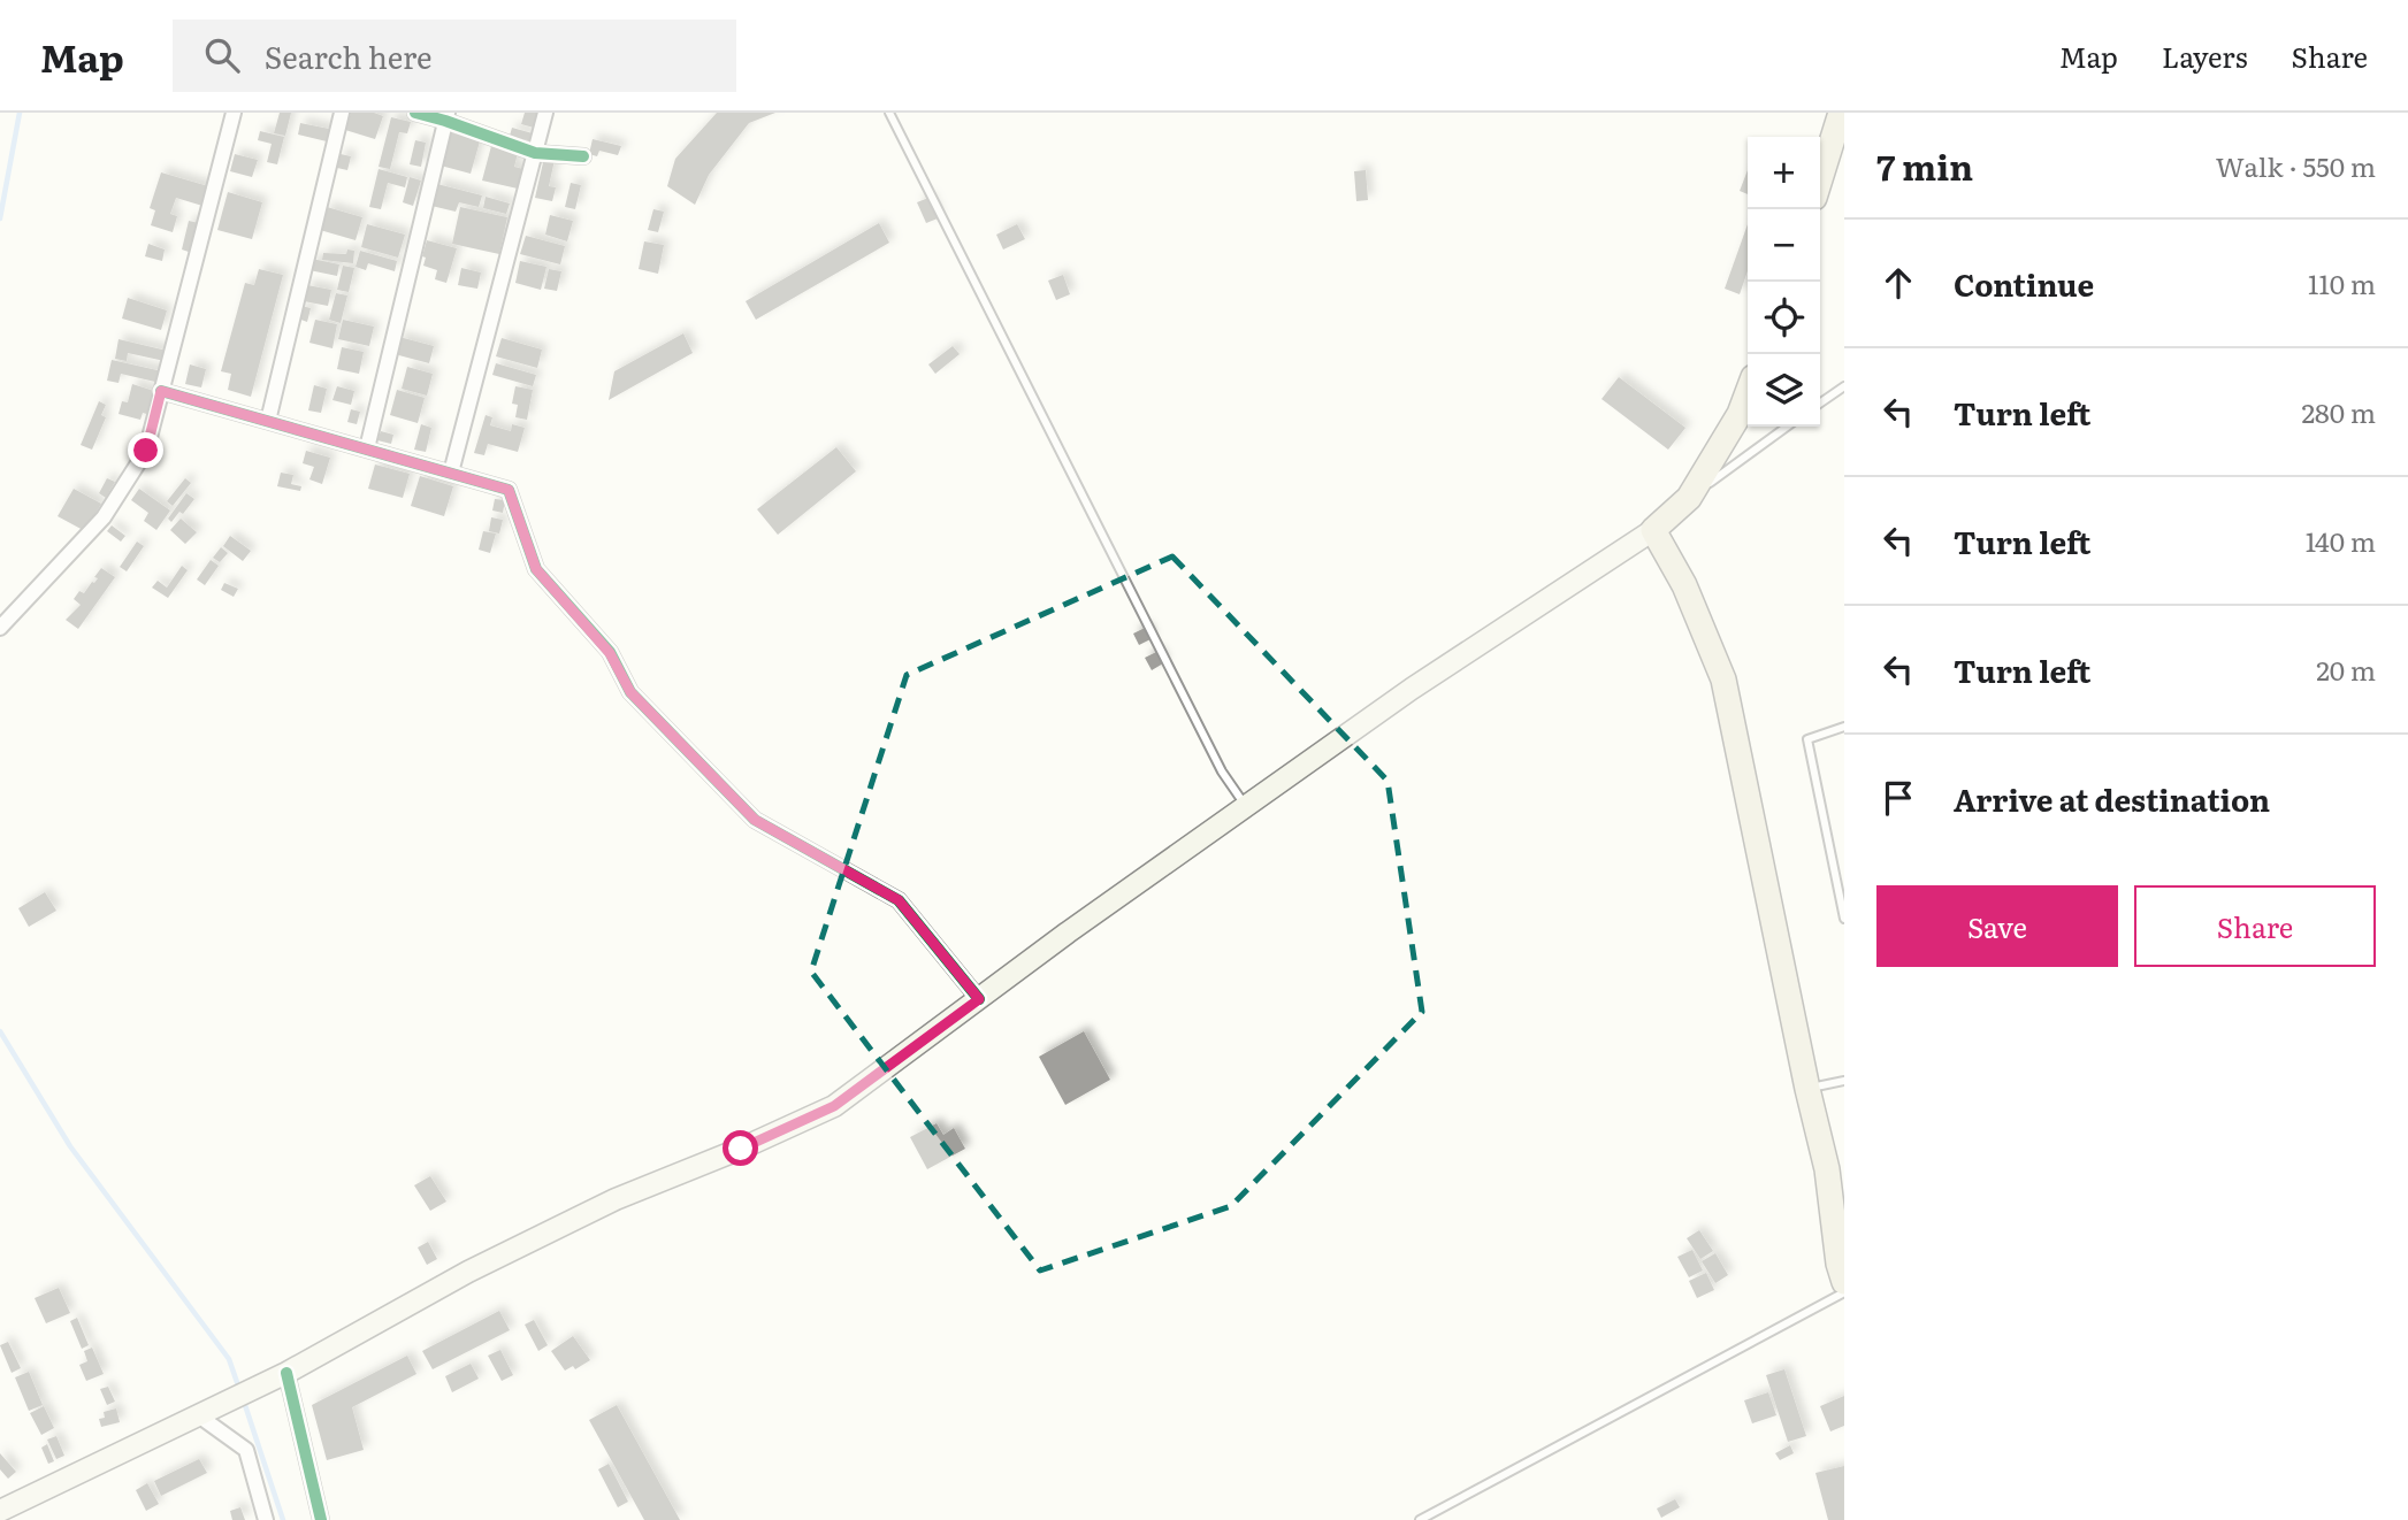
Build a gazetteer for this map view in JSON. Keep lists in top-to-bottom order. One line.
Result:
{"page":{"header":"Map","search":"Search here","nav":["Map","Layers","Share"],"heading":["7 min","Walk · 550 m"],"map_buttons":["+","−"],"list":[["Continue","110 m"],["Turn left","280 m"],["Turn left","140 m"],["Turn left","20 m"],"Arrive at destination"],"buttons":["Save","Share"]}}
